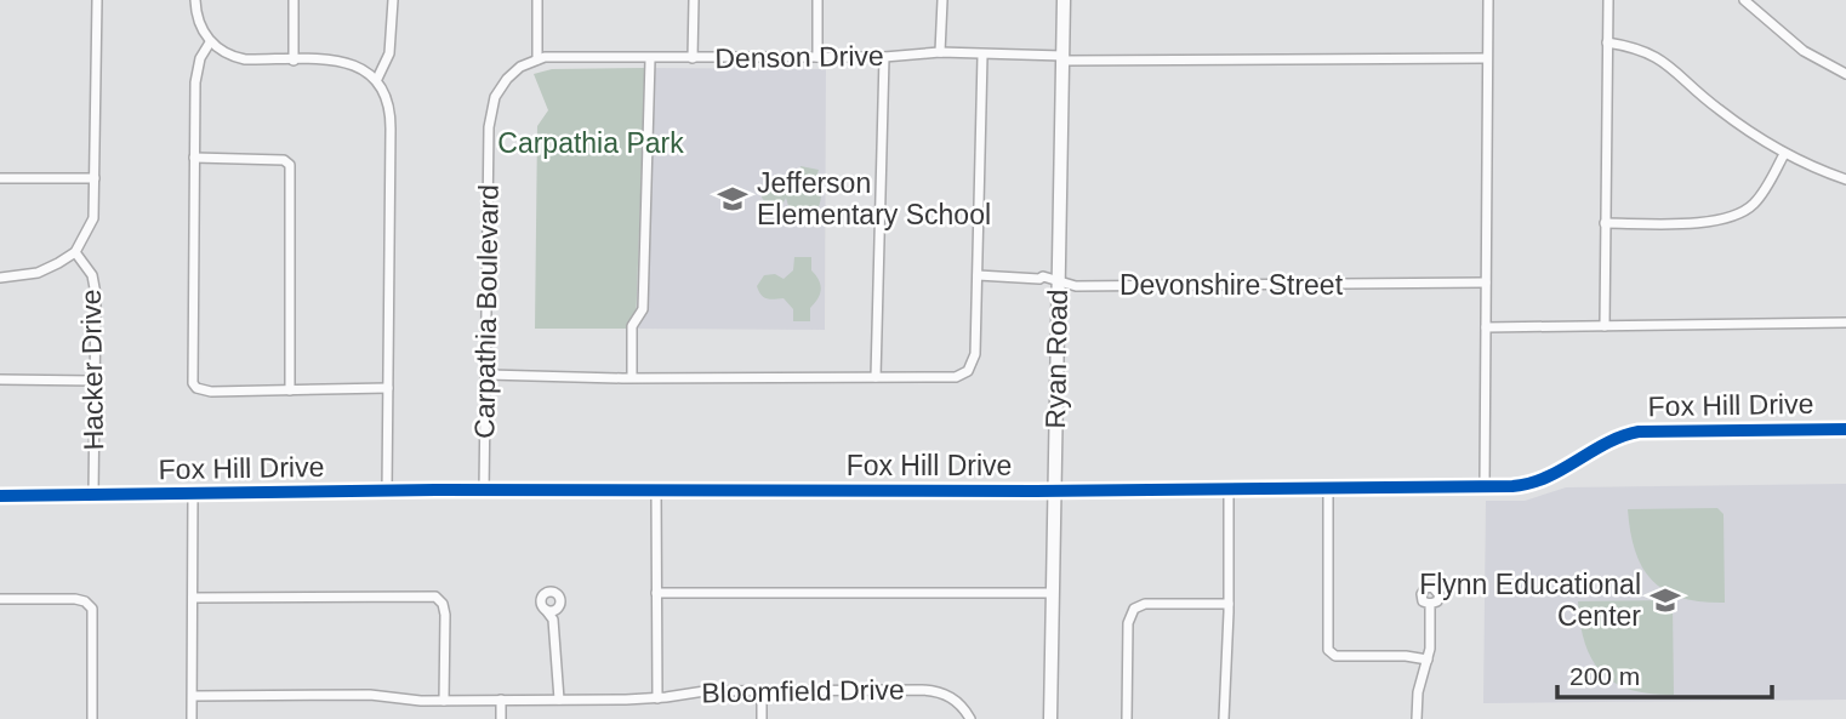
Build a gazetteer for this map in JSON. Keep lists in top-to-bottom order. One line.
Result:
{"streets":{"street":["Denson Drive","Devonshire Street","Carpathia Boulevard","Ryan Road","Hacker Drive","Fox Hill Drive","Bloomfield Drive"]},"crossings":[["Denson Drive","Carpathia Boulevard"],["Denson Drive","Ryan Road"],["Devonshire Street","Ryan Road"],["Carpathia Boulevard","Fox Hill Drive"],["Ryan Road","Fox Hill Drive"],["Hacker Drive","Fox Hill Drive"]],"parks":["Carpathia Park"],"places":{"school or university":["Jefferson Elementary School","Flynn Educational Center"]},"scale_bar":"200 m"}
